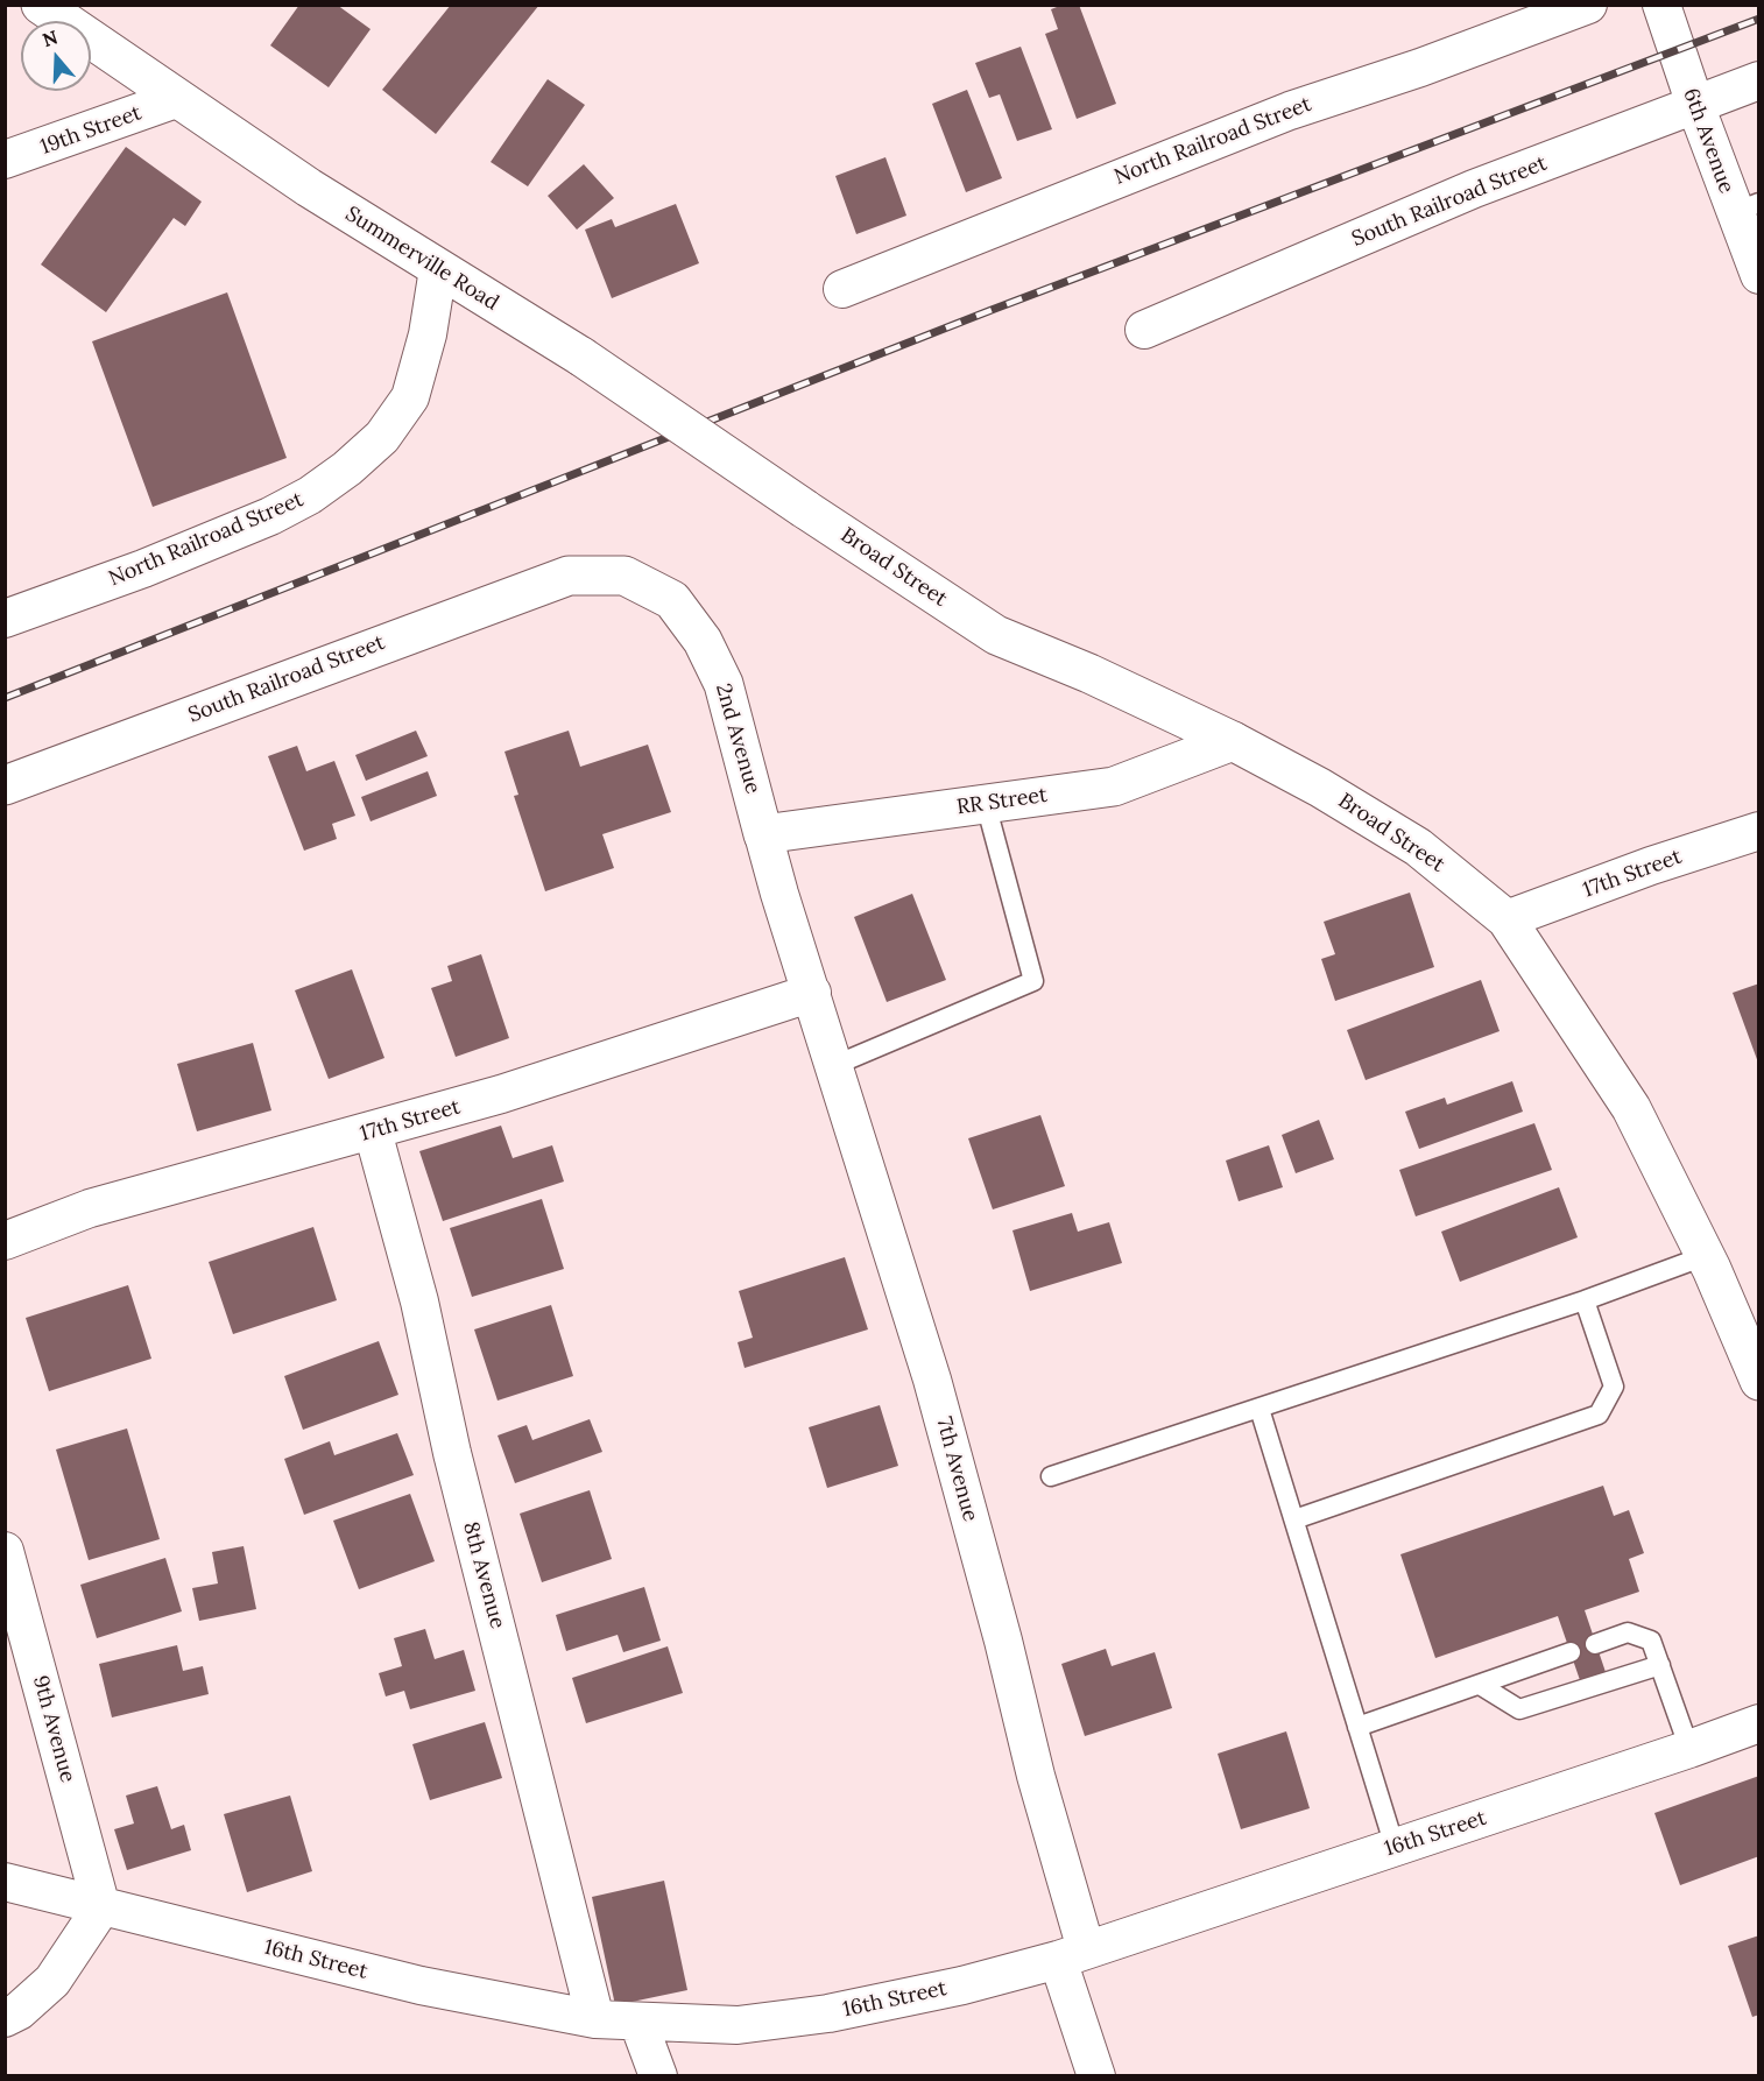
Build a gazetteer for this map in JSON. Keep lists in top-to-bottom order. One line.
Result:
{"streets":{"main road":["South Railroad Street","Summerville Road","Broad Street","2nd Avenue","RR Street"],"street":["19th Street","North Railroad Street","6th Avenue","17th Street","7th Avenue","8th Avenue","9th Avenue","16th Street"]},"crossings":[["19th Street","Summerville Road"],["North Railroad Street","Summerville Road"],["6th Avenue","South Railroad Street"],["South Railroad Street","2nd Avenue"],["Summerville Road","Broad Street"],["Broad Street","RR Street"],["Broad Street","17th Street"],["2nd Avenue","RR Street"],["2nd Avenue","17th Street"],["2nd Avenue","7th Avenue"],["17th Street","7th Avenue"],["17th Street","8th Avenue"],["7th Avenue","16th Street"],["8th Avenue","16th Street"],["9th Avenue","16th Street"]],"north":"top"}
